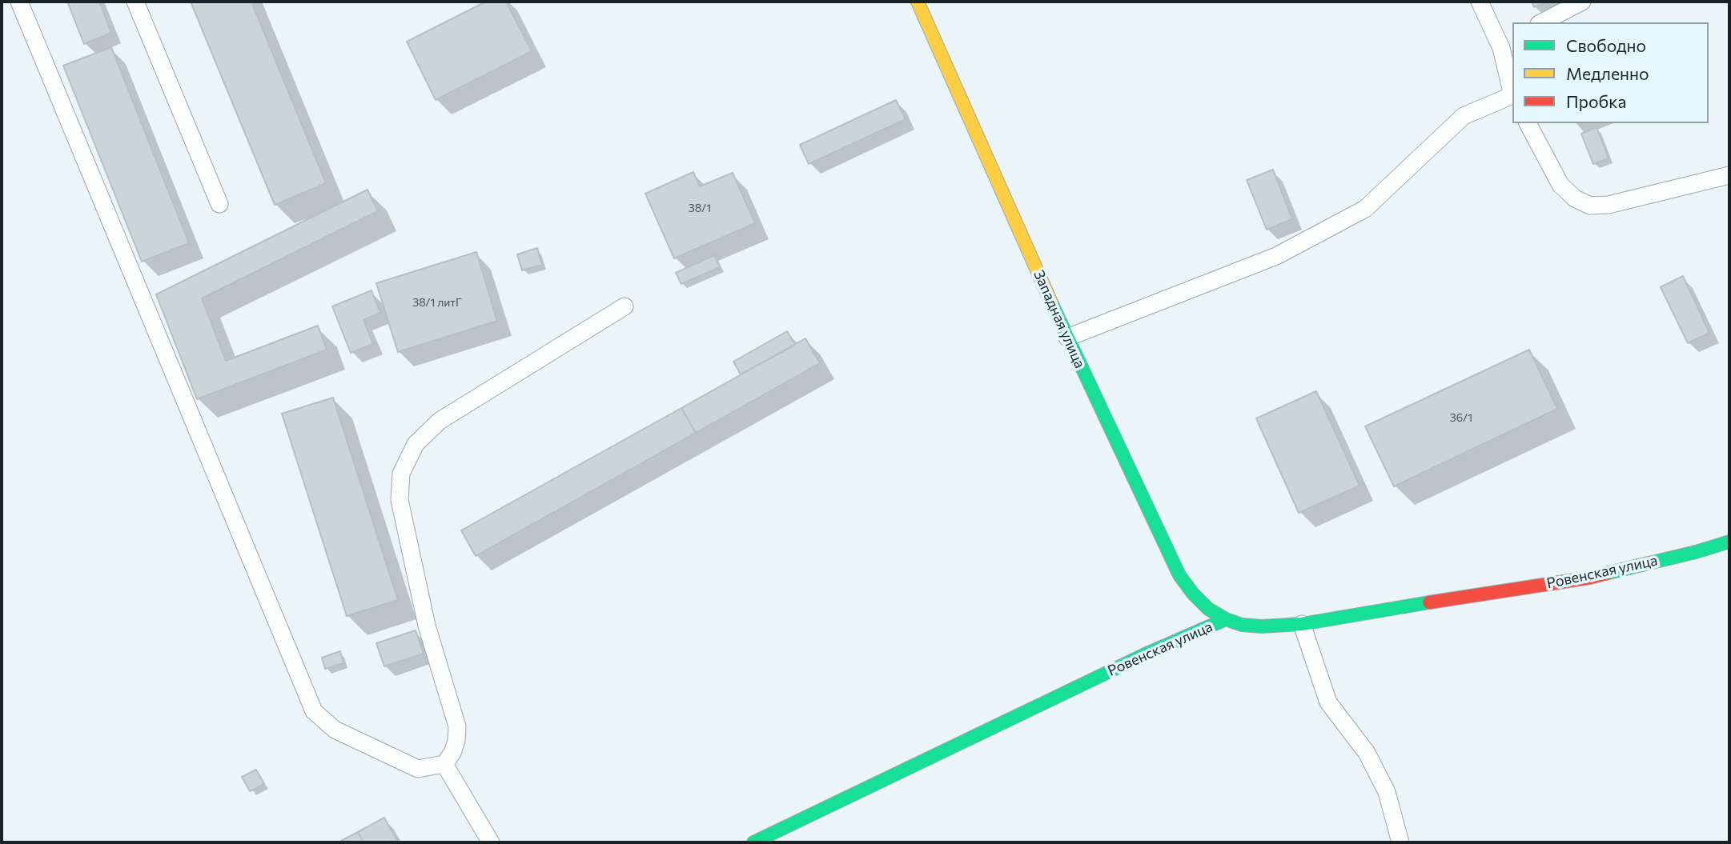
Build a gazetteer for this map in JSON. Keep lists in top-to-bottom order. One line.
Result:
{"streets":{"street":["Западная улица","Ровенская улица"]},"crossings":[["Западная улица","Ровенская улица"]],"house_numbers":["38/1","38/1 литГ","36/1"],"legend":["Свободно","Медленно","Пробка"]}
